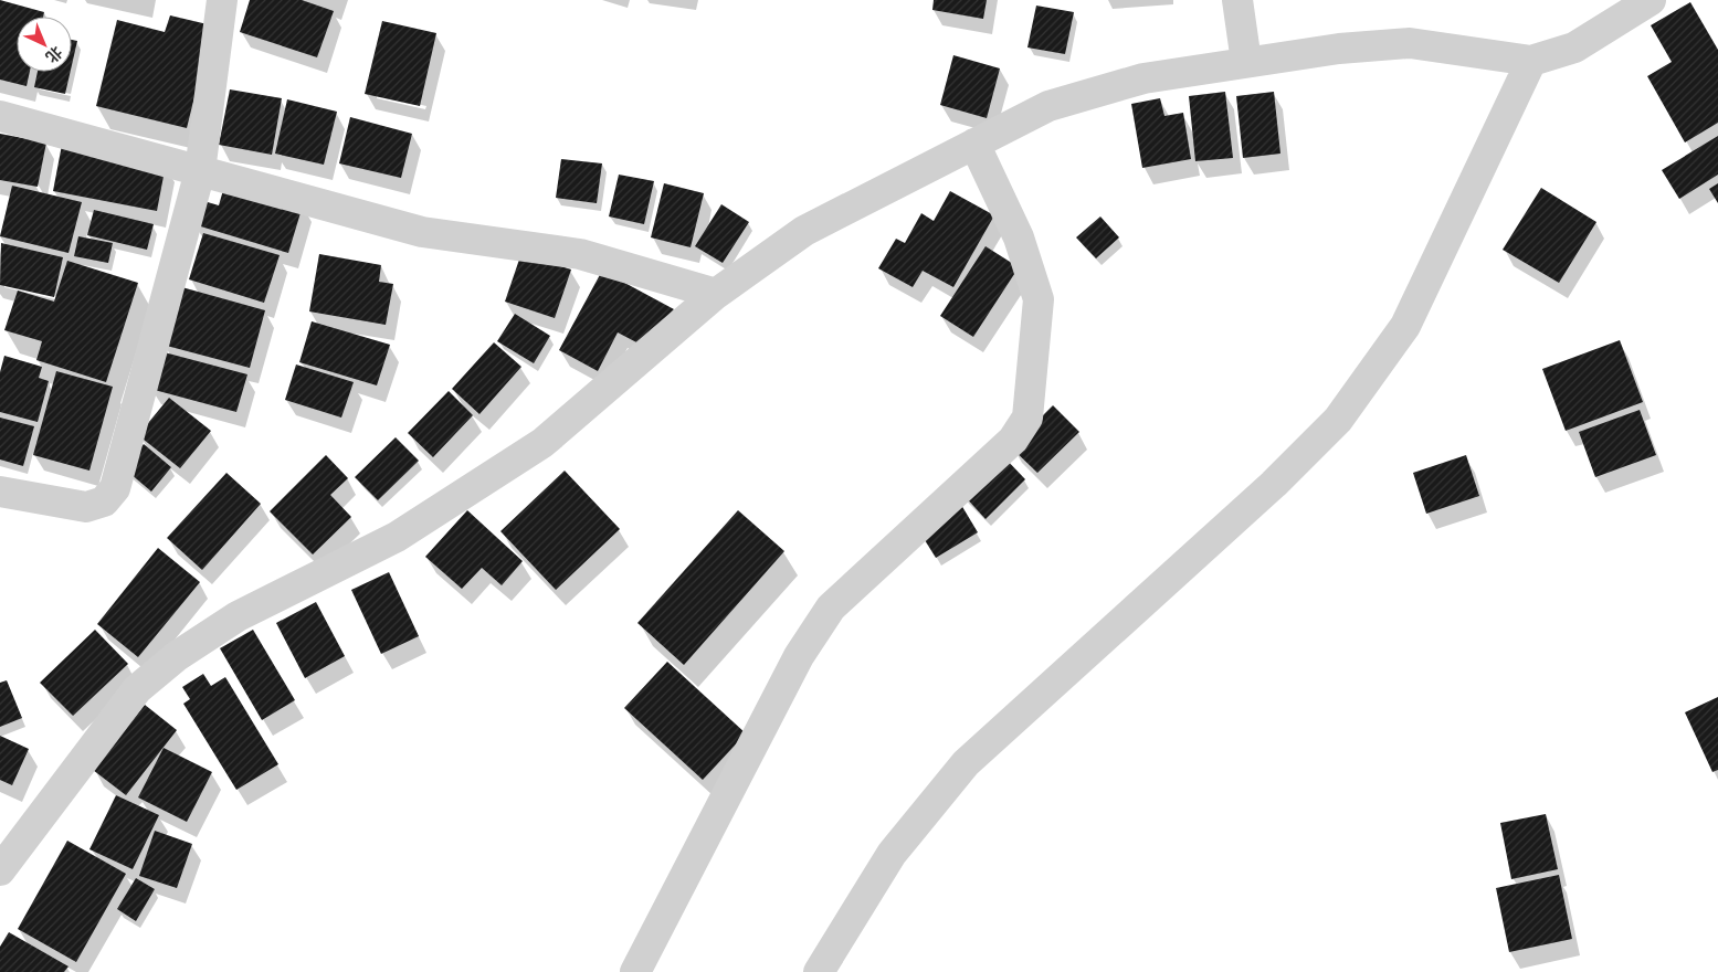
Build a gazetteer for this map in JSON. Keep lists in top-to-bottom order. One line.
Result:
{"north":"bottom right"}
